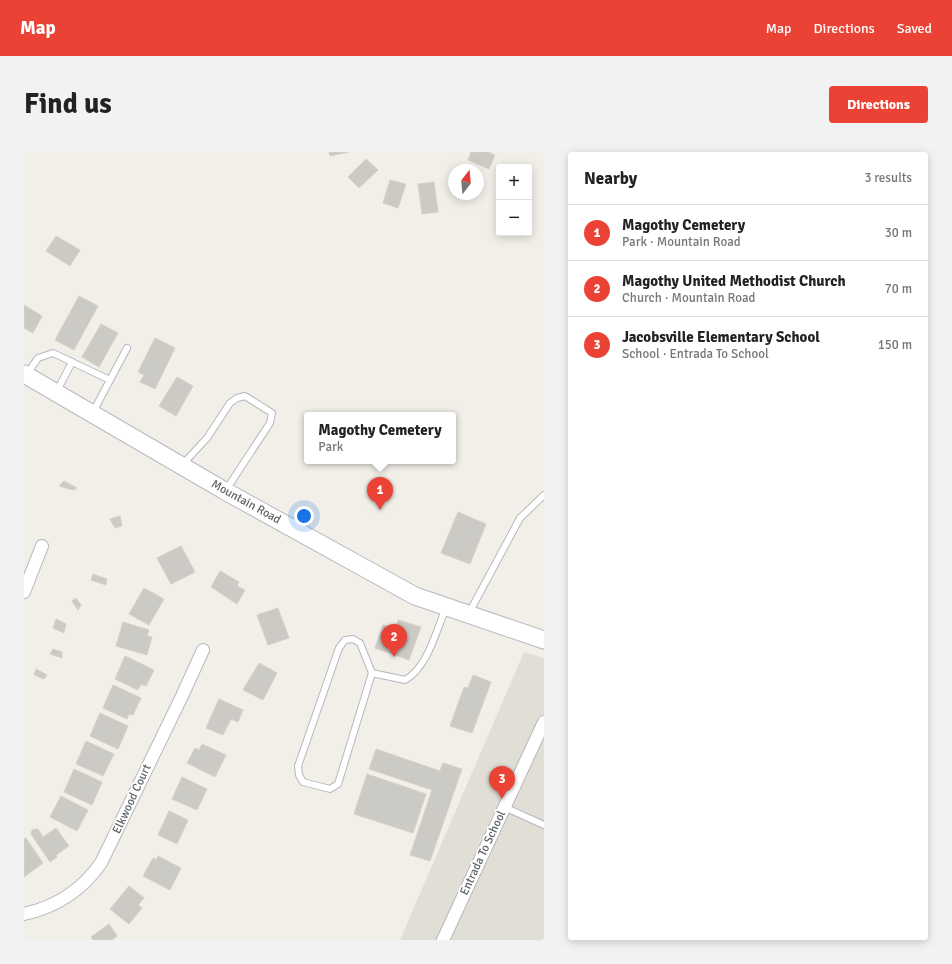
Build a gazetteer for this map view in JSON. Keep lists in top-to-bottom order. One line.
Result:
{"streets":{"main road":["Mountain Road"],"street":["Elkwood Court","Entrada To School"]},"north":"top","page":{"header":"Map","nav":["Map","Directions","Saved"],"buttons":"Directions","title":"Find us","heading":["Nearby","3 results"],"map_buttons":["+","−"],"list":[{"mark":"1","name":"Magothy Cemetery","note":"Park · Mountain Road","value":"30 m"},{"mark":"2","name":"Magothy United Methodist Church","note":"Church · Mountain Road","value":"70 m"},{"mark":"3","name":"Jacobsville Elementary School","note":"School · Entrada To School","value":"150 m"}],"popup":["Magothy Cemetery","Park"],"pins":["1","2","3"]}}
